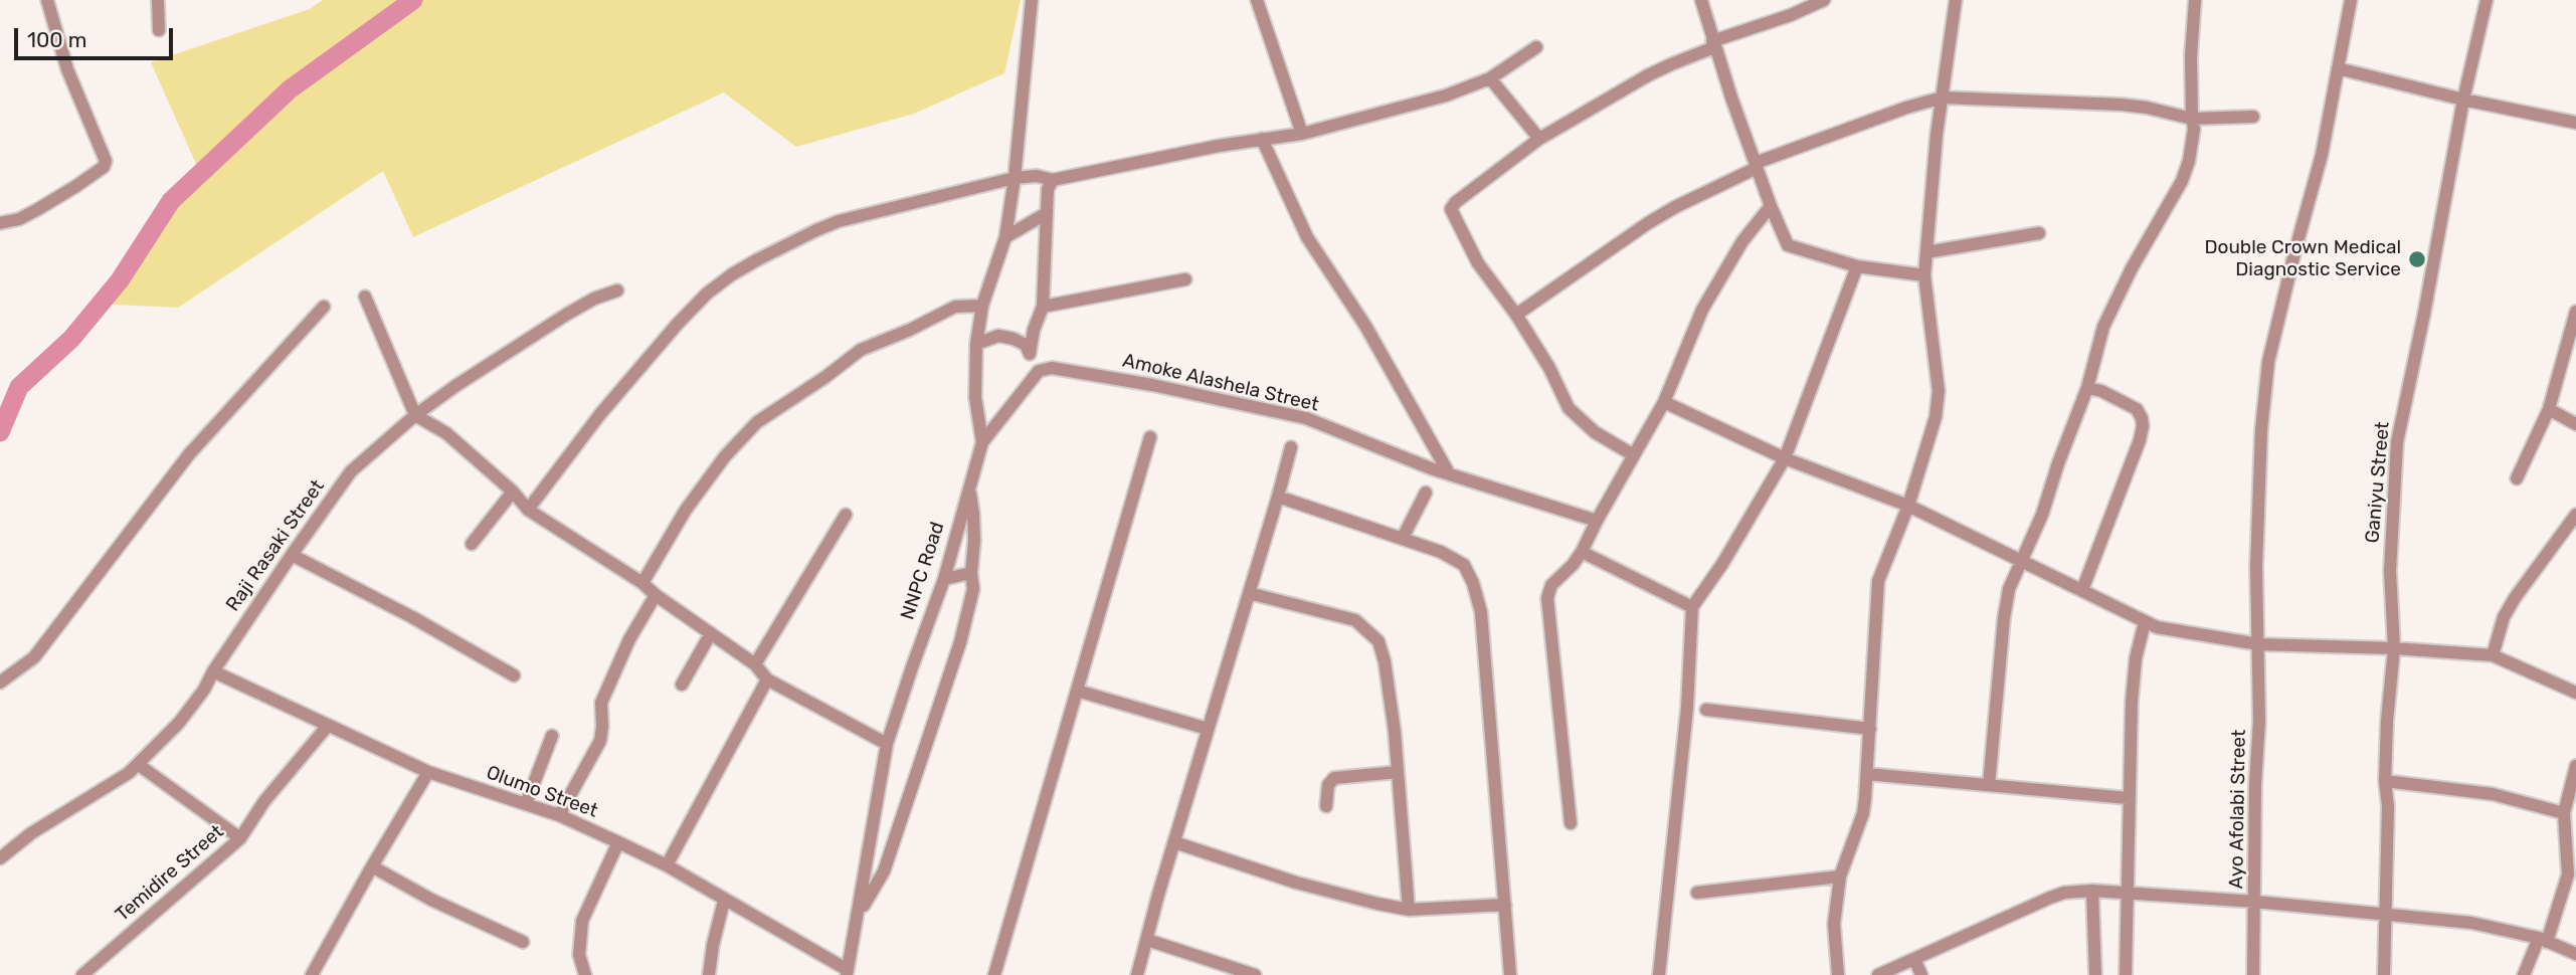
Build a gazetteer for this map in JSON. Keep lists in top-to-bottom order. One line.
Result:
{"streets":{"street":["Amoke Alashela Street","Ganiyu Street","Raji Rasaki Street","NNPC Road","Olumo Street","Ayo Afolabi Street","Temidire Street"]},"crossings":[["Raji Rasaki Street","Olumo Street"],["NNPC Road","Olumo Street"],["Olumo Street","Temidire Street"]],"places":["Double Crown Medical Diagnostic Service"],"scale_bar":"100 m"}
